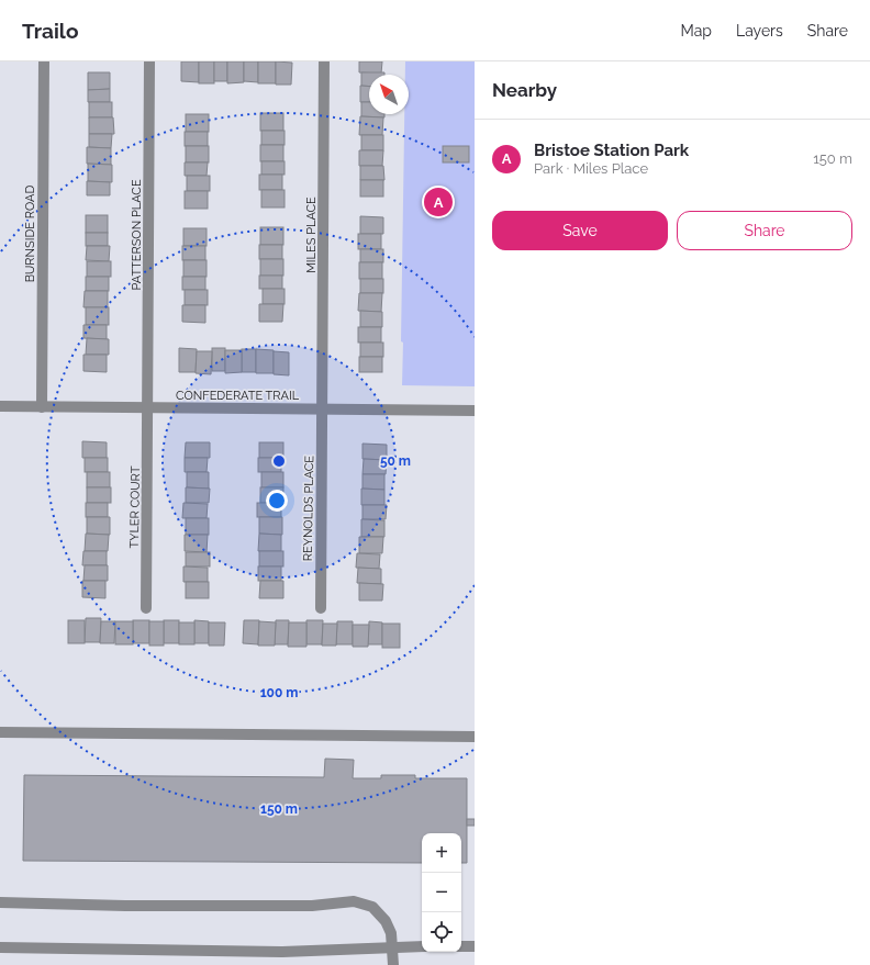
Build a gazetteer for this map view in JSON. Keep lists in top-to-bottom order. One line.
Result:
{"streets":{"street":["BURNSIDE ROAD","PATTERSON PLACE","MILES PLACE","CONFEDERATE TRAIL","TYLER COURT","REYNOLDS PLACE"]},"crossings":[["BURNSIDE ROAD","CONFEDERATE TRAIL"],["PATTERSON PLACE","CONFEDERATE TRAIL"],["PATTERSON PLACE","TYLER COURT"],["MILES PLACE","CONFEDERATE TRAIL"],["MILES PLACE","REYNOLDS PLACE"],["CONFEDERATE TRAIL","TYLER COURT"],["CONFEDERATE TRAIL","REYNOLDS PLACE"]],"north":"top left","page":{"header":"Trailo","nav":["Map","Layers","Share"],"heading":"Nearby","list":[{"mark":"A","name":"Bristoe Station Park","note":"Park · Miles Place","value":"150 m"}],"pins":"A","buttons":["Save","Share"],"map_buttons":["+","−"]},"rings":["50 m","100 m","150 m"]}
